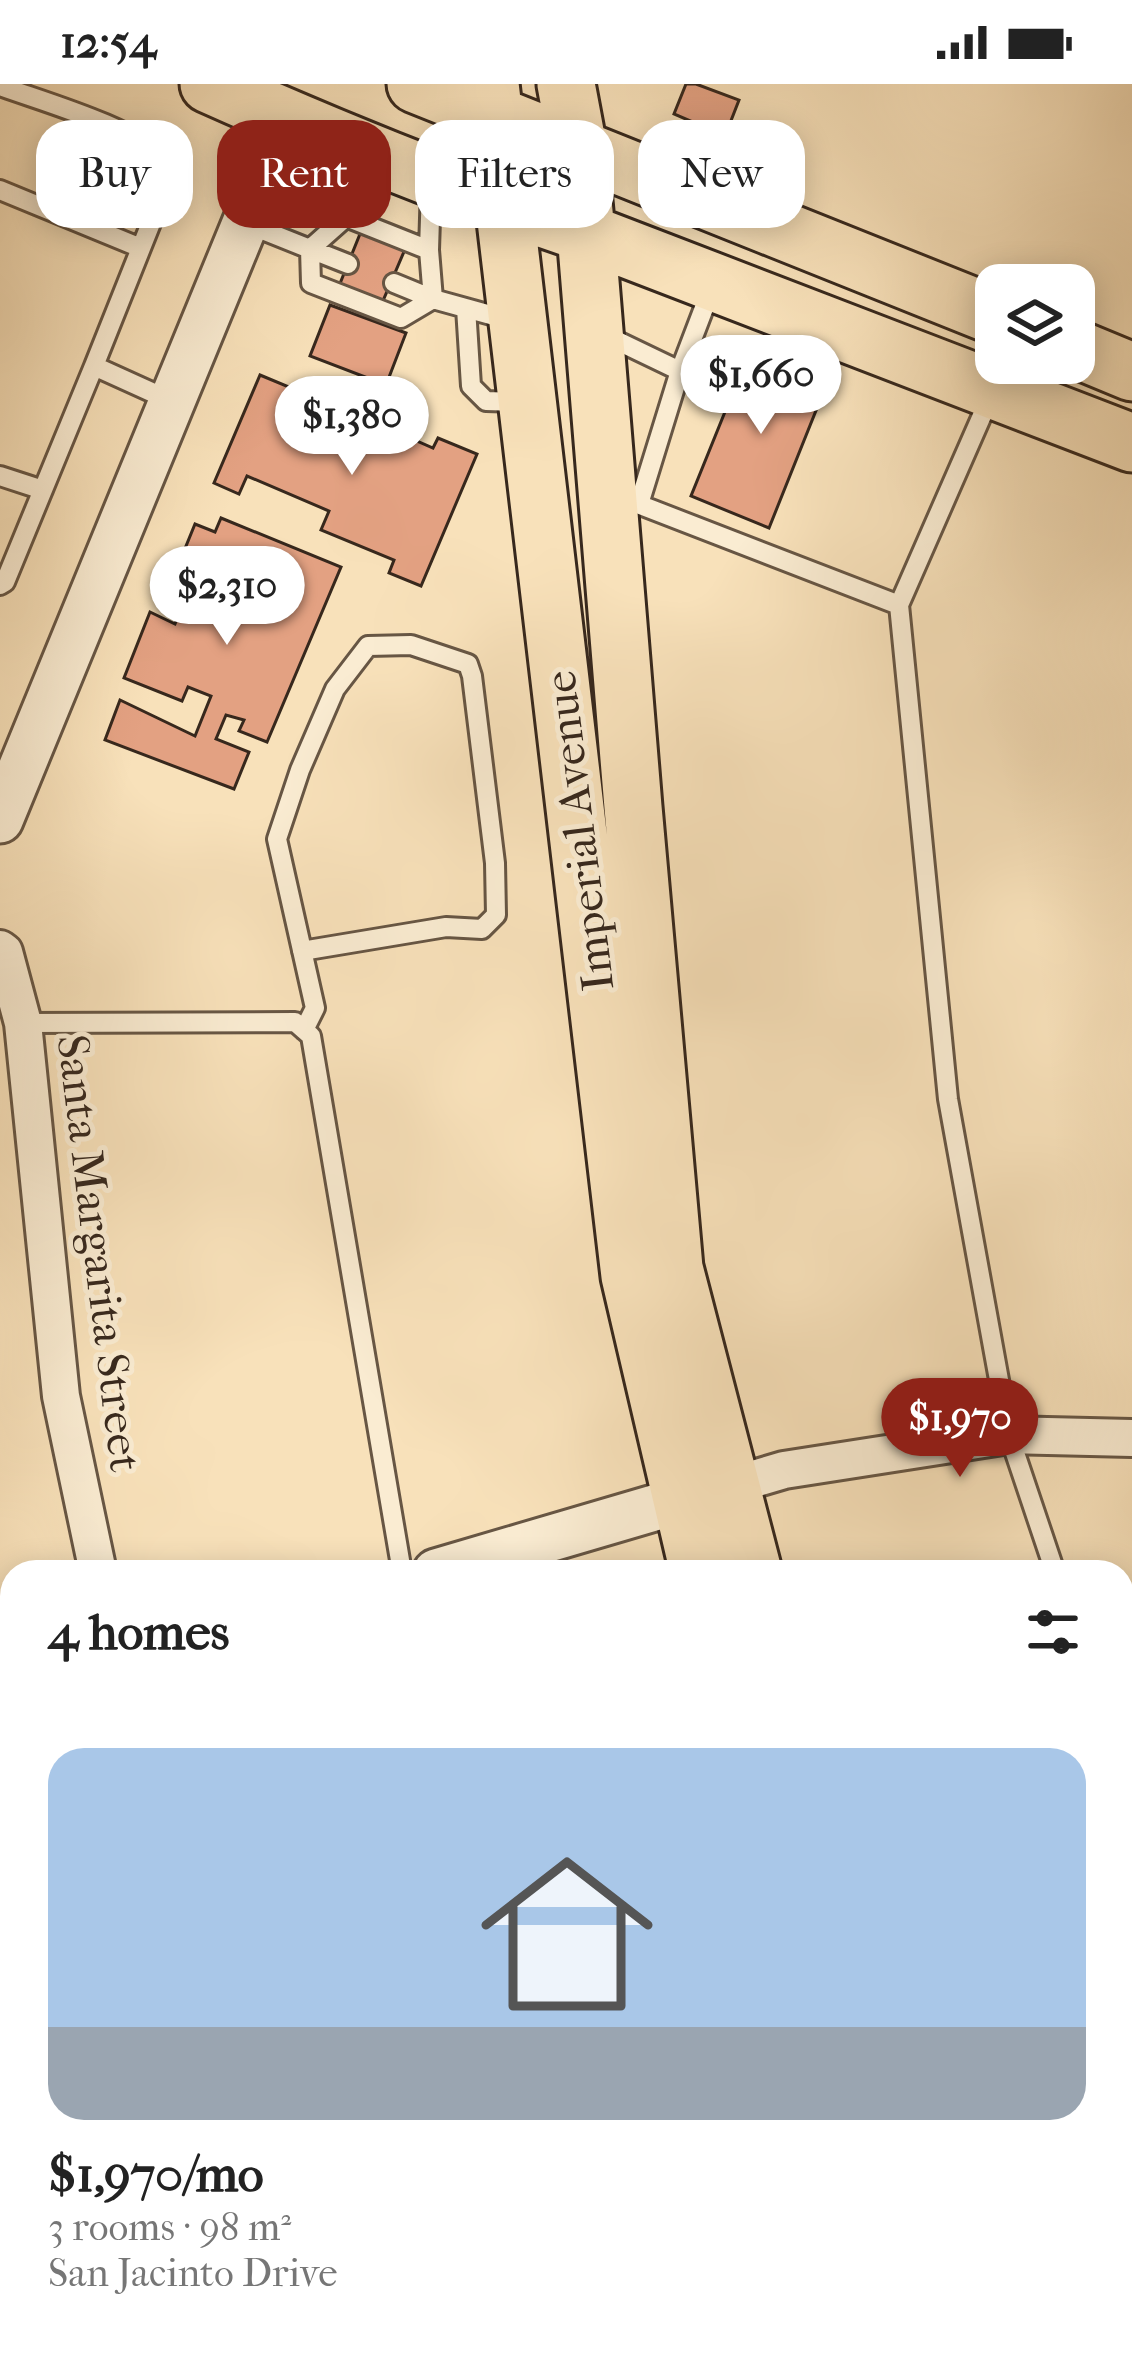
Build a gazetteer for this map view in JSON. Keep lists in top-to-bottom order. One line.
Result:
{"streets":{"main road":["Imperial Avenue"],"street":["Santa Margarita Street"]},"page":{"status":"12:54","chip":["Buy","Rent","Filters","New"],"price":["$1,660","$1,380","$2,310","$1,970"],"heading":"4 homes","list":[{"name":"$1,970/mo","note":"3 rooms · 98 m² · San Jacinto Drive"}]}}
